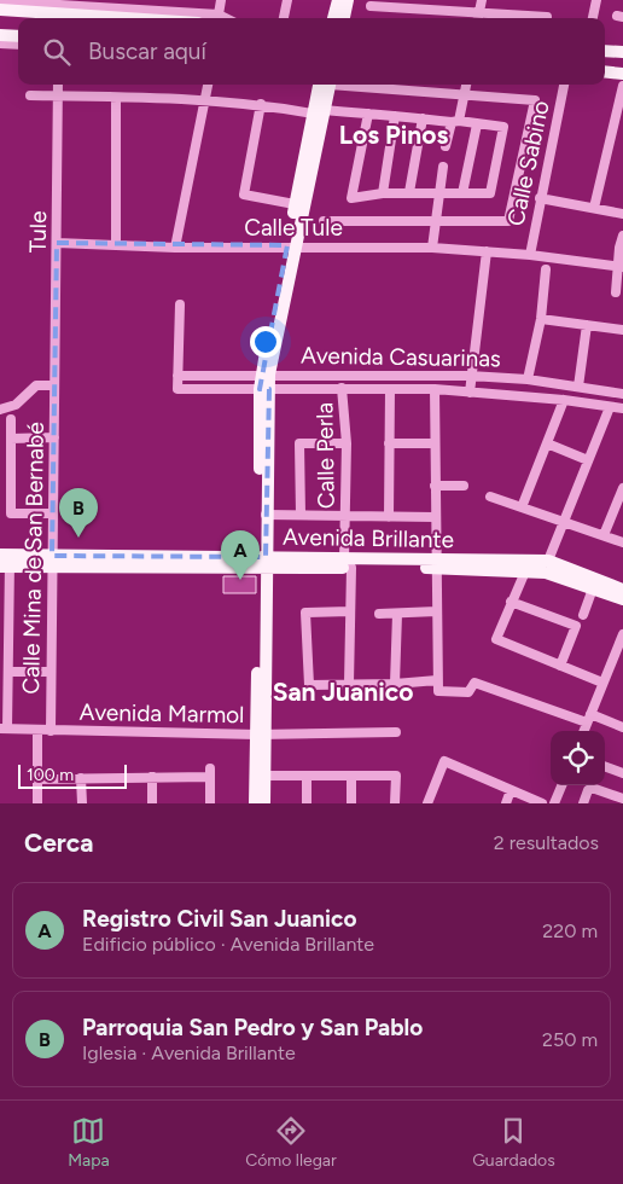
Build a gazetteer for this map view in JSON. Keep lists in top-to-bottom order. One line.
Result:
{"streets":{"main road":["Avenida Brillante"],"street":["Calle Sabino","Calle Tule","Tule","Avenida Casuarinas","Calle Perla","Calle Mina de San Bernabé","Avenida Marmol"]},"crossings":[["Calle Sabino","Calle Tule"],["Calle Tule","Tule"],["Tule","Calle Mina de San Bernabé"],["Avenida Casuarinas","Calle Perla"],["Calle Perla","Avenida Brillante"],["Avenida Brillante","Calle Mina de San Bernabé"],["Calle Mina de San Bernabé","Avenida Marmol"]],"districts":["Los Pinos","San Juanico"],"scale_bar":"100 m","page":{"search":"Buscar aquí","pins":["B","A"],"scale":"100 m","heading":["Cerca","2 resultados"],"list":[{"mark":"A","name":"Registro Civil San Juanico","note":"Edificio público · Avenida Brillante","value":"220 m"},{"mark":"B","name":"Parroquia San Pedro y San Pablo","note":"Iglesia · Avenida Brillante","value":"250 m"}],"nav":["Mapa","Cómo llegar","Guardados"]}}
